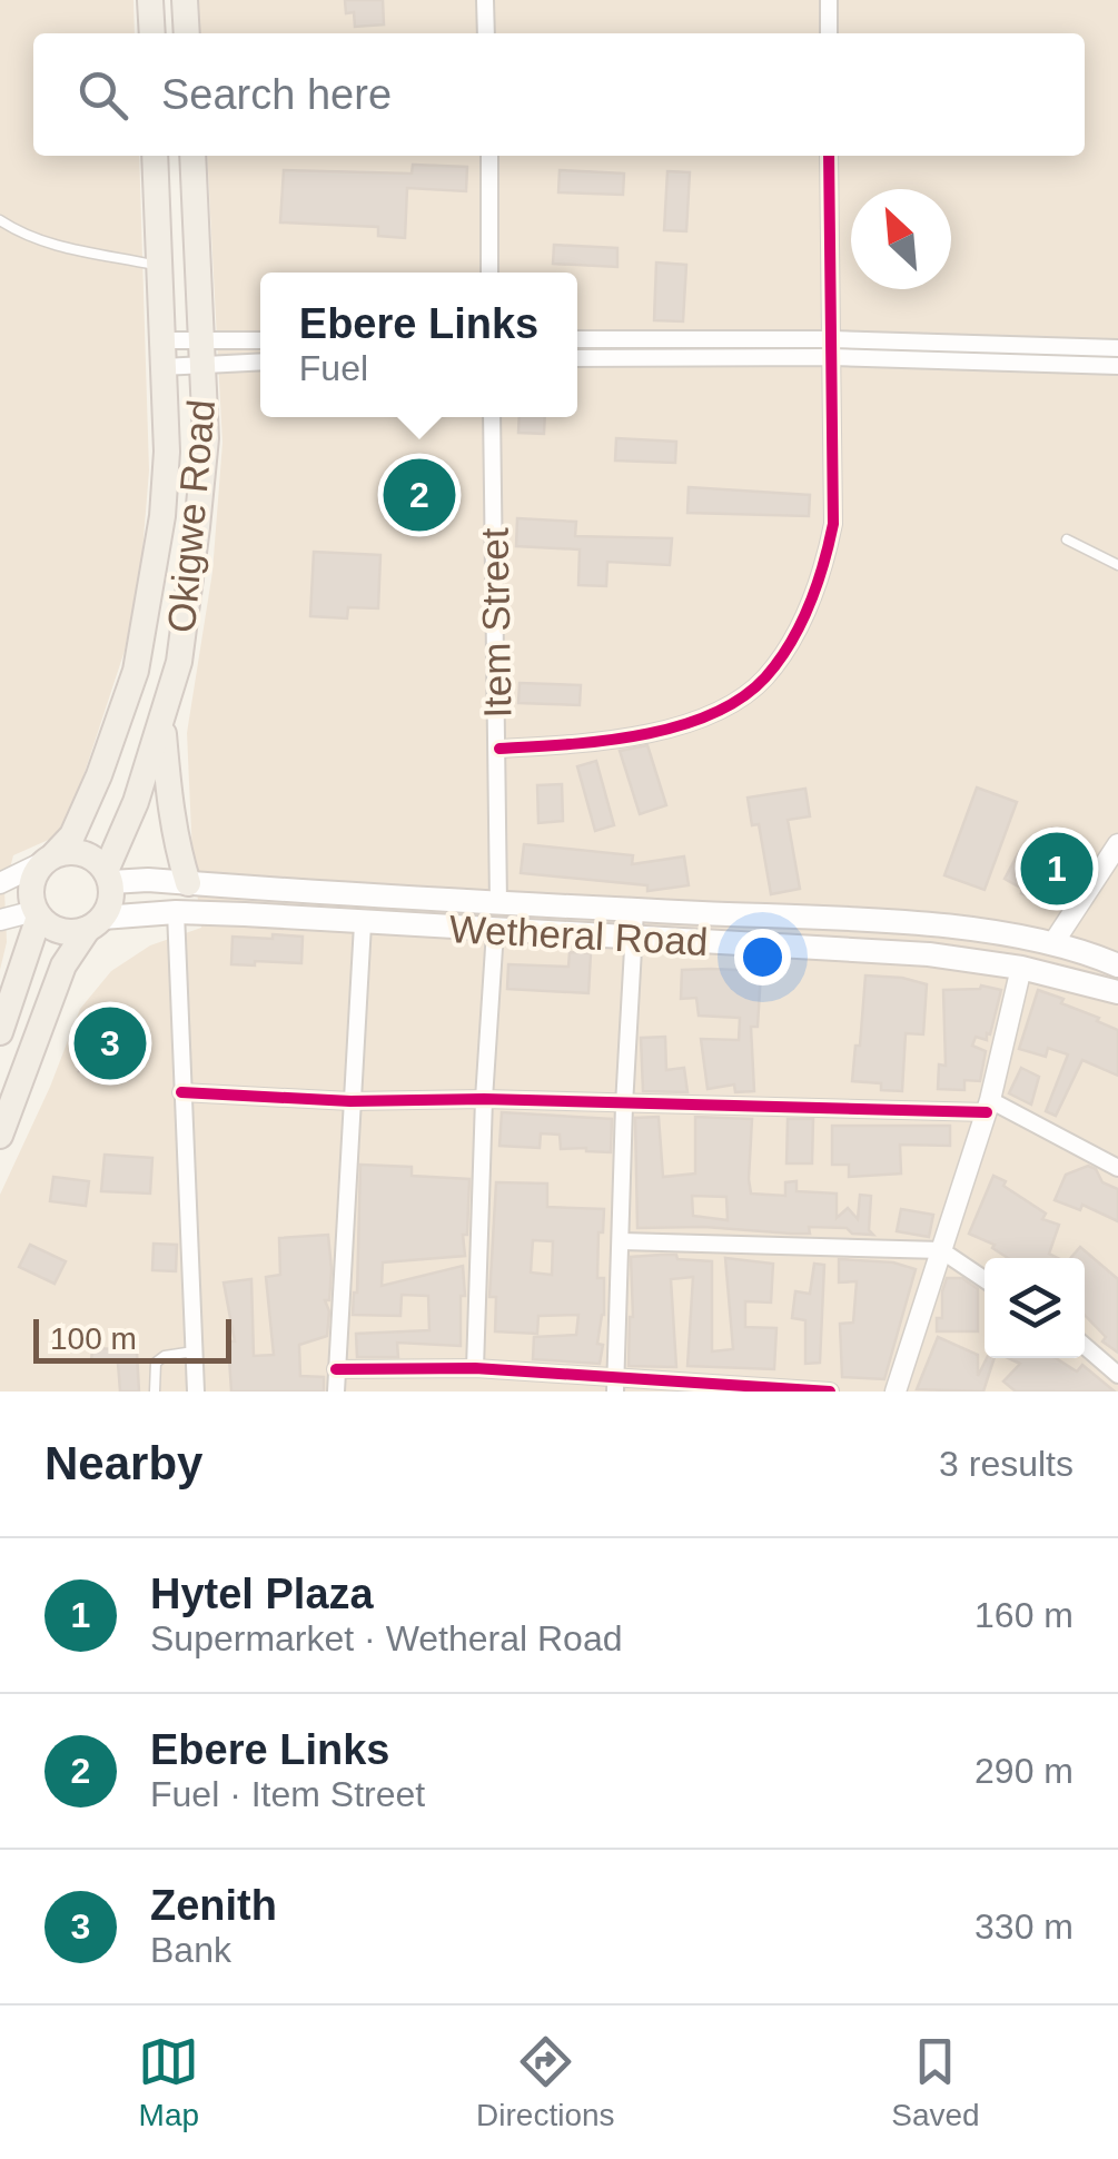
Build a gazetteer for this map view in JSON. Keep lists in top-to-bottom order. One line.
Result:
{"streets":{"main road":["Okigwe Road","Wetheral Road"],"street":["Item Street"]},"crossings":[["Okigwe Road","Wetheral Road"],["Item Street","Wetheral Road"]],"scale_bar":"100 m","north":"top left","page":{"search":"Search here","popup":["Ebere Links","Fuel"],"pins":["2","1","3"],"scale":"100 m","heading":["Nearby","3 results"],"list":[{"mark":"1","name":"Hytel Plaza","note":"Supermarket · Wetheral Road","value":"160 m"},{"mark":"2","name":"Ebere Links","note":"Fuel · Item Street","value":"290 m"},{"mark":"3","name":"Zenith","note":"Bank","value":"330 m"}],"nav":["Map","Directions","Saved"]}}
